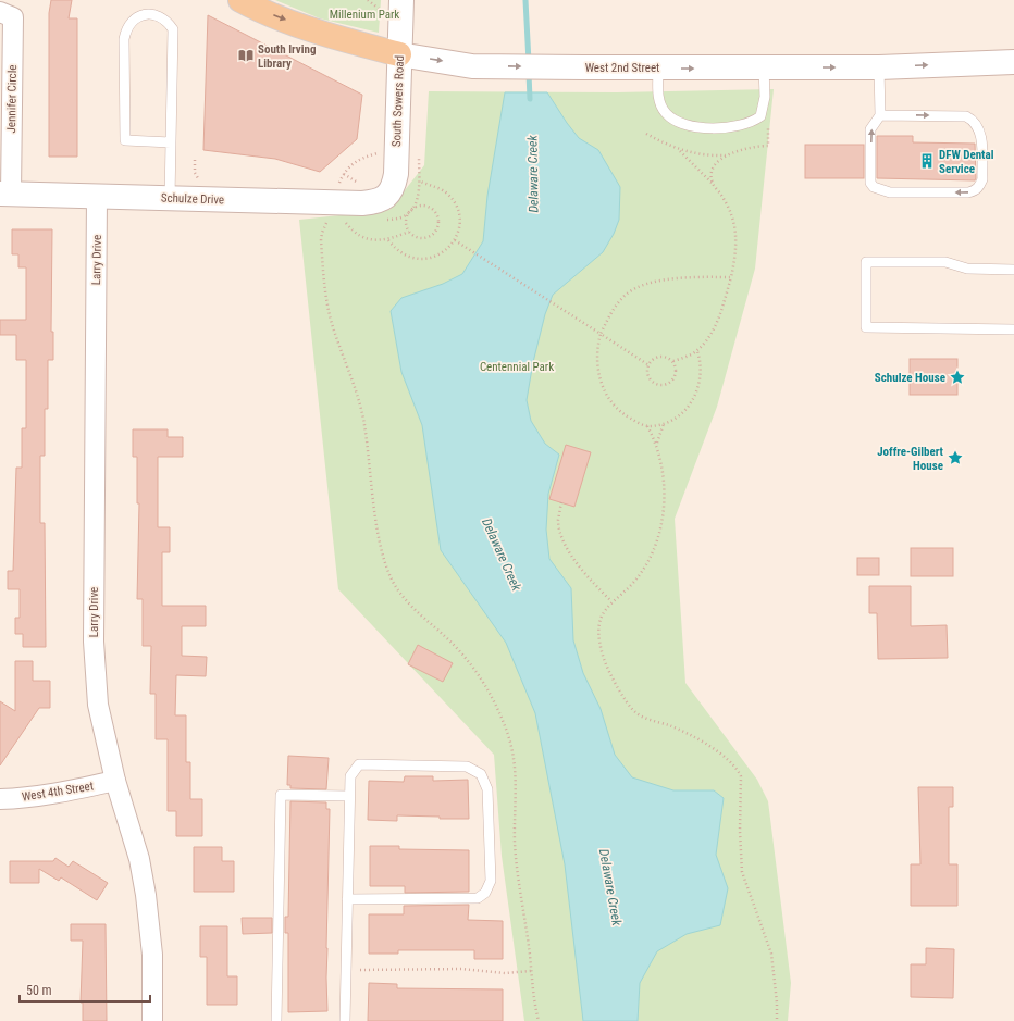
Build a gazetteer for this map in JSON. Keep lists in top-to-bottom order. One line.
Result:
{"streets":{"main road":["West 2nd Street","South Sowers Road","Schulze Drive"],"street":["Jennifer Circle","Larry Drive","West 4th Street"]},"crossings":[["West 2nd Street","South Sowers Road"],["Jennifer Circle","Schulze Drive"],["South Sowers Road","Schulze Drive"],["Schulze Drive","Larry Drive"],["Larry Drive","West 4th Street"]],"one_way":["West 2nd Street"],"water":["Delaware Creek"],"parks":["Millenium Park","Centennial Park"],"places":{"library":["South Irving Library"],"building":["DFW Dental Service"],"place":["Schulze House","Joffre-Gilbert House"]},"scale_bar":"50 m"}
